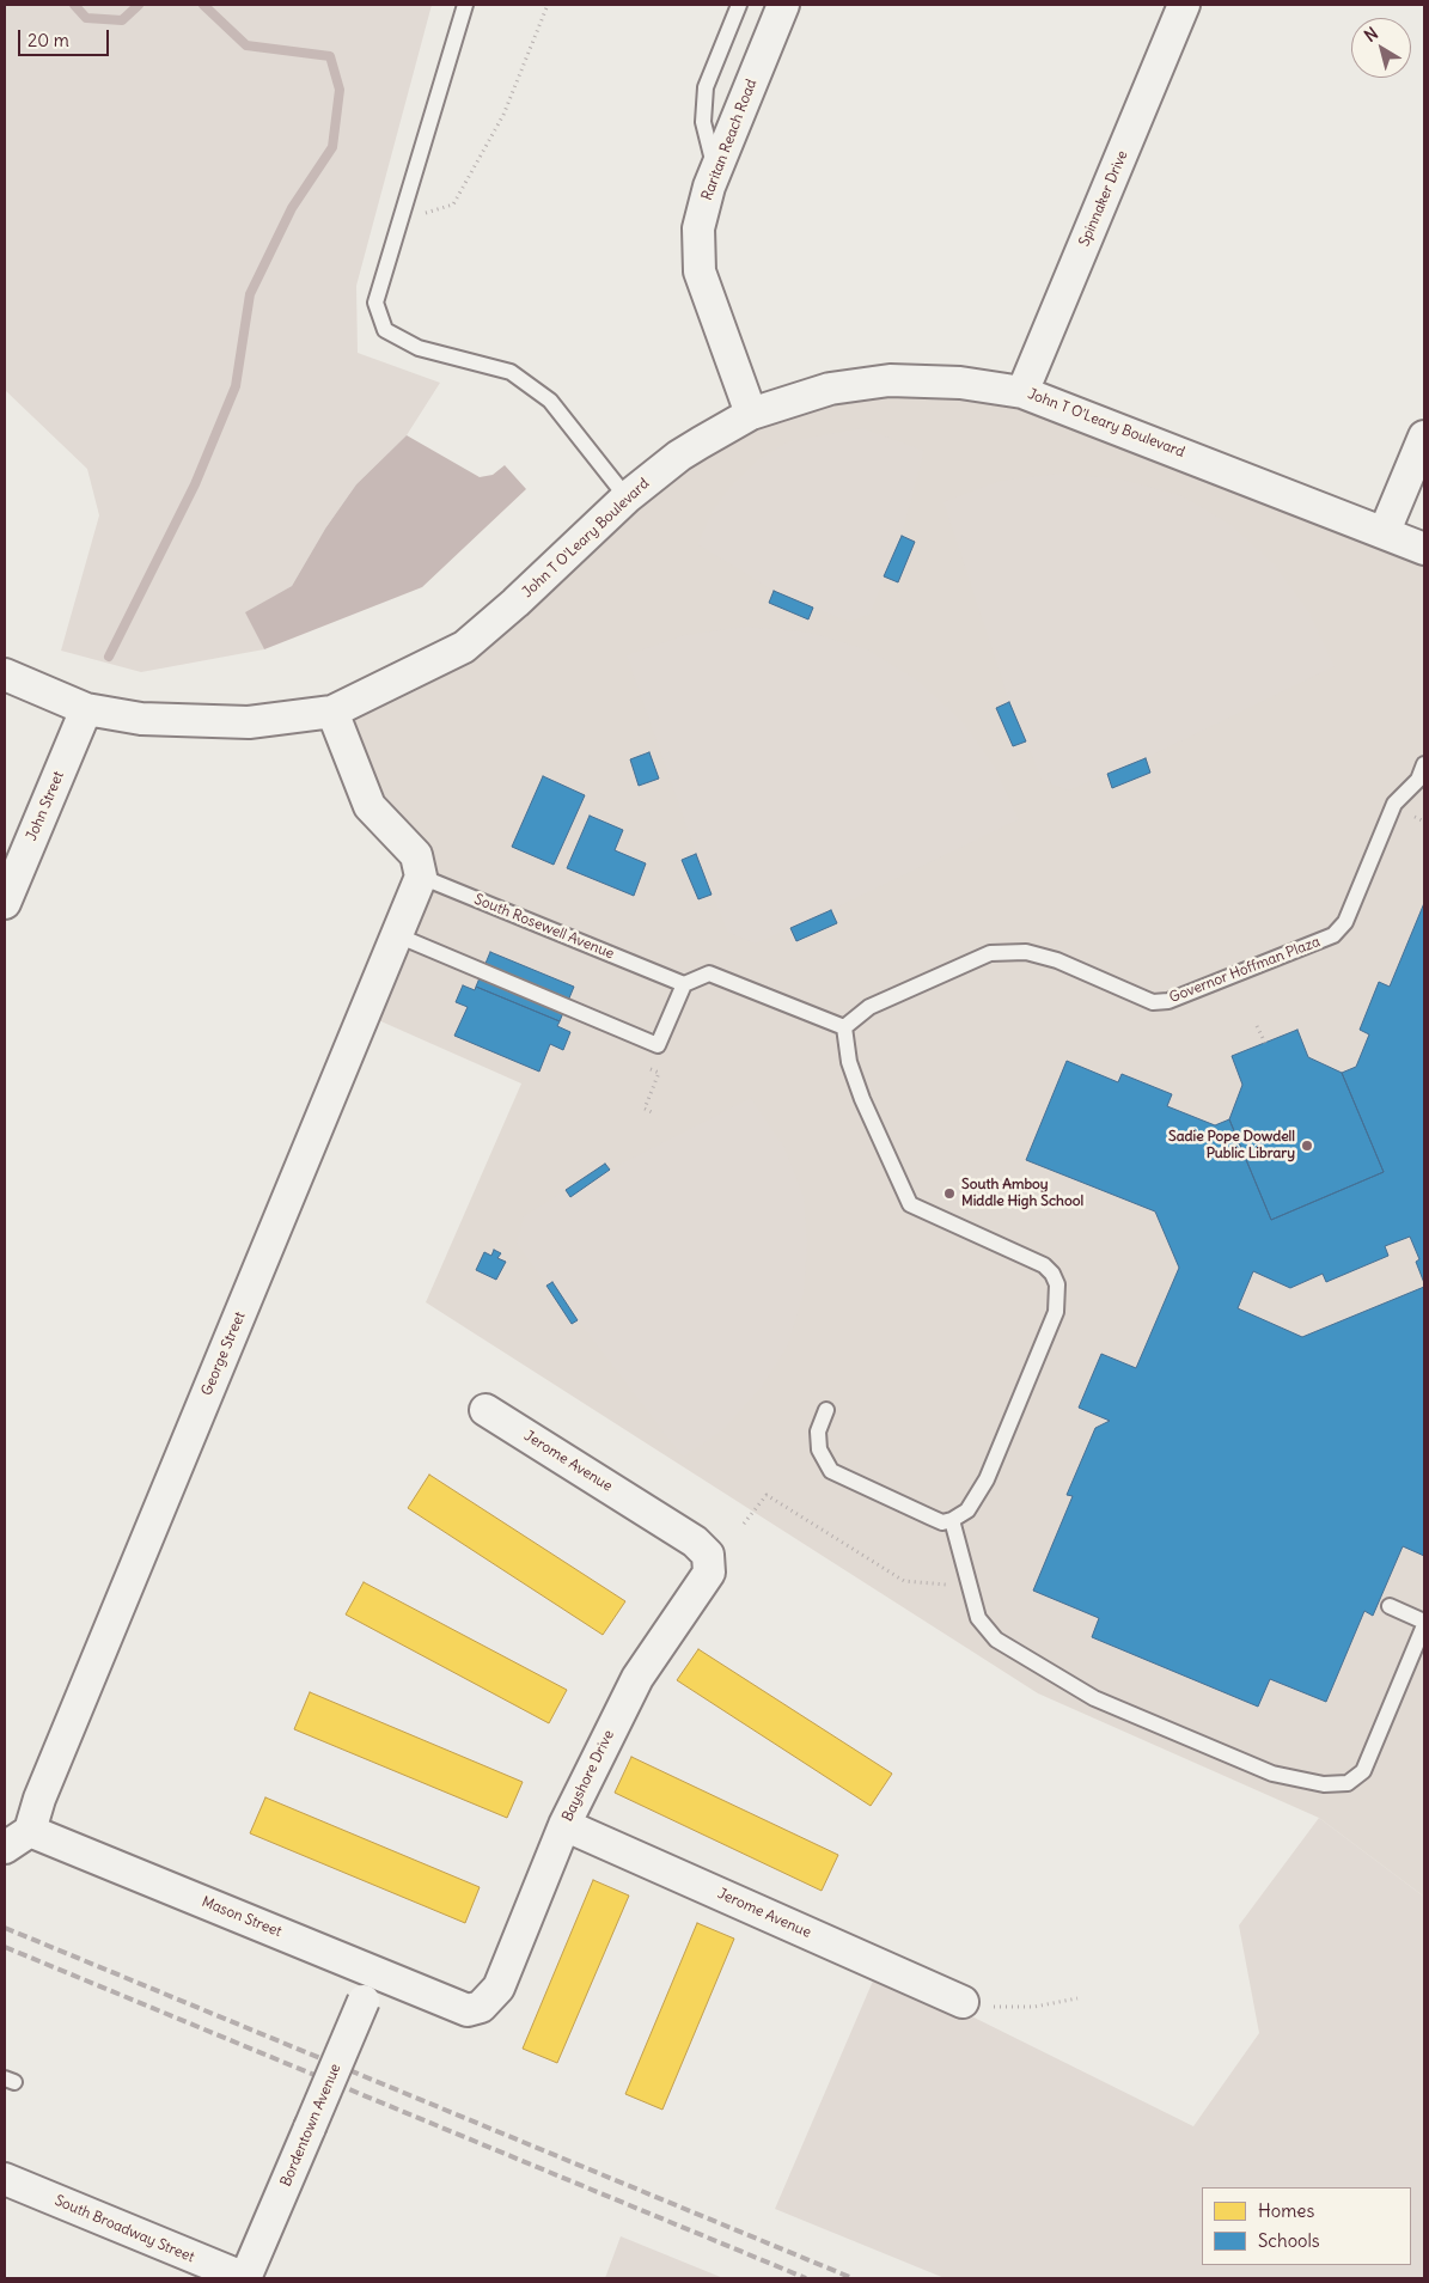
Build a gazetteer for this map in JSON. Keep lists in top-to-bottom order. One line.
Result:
{"streets":{"street":["Raritan Reach Road","Spinnaker Drive","John T O'Leary Boulevard","John Street","George Street","Jerome Avenue","Bayshore Drive","Mason Street","Bordentown Avenue","South Broadway Street"],"lane":["South Rosewell Avenue","Governor Hoffman Plaza"]},"crossings":[["Raritan Reach Road","John T O'Leary Boulevard"],["Spinnaker Drive","John T O'Leary Boulevard"],["John T O'Leary Boulevard","John Street"],["South Rosewell Avenue","George Street"],["George Street","Mason Street"],["Jerome Avenue","Bayshore Drive"],["Bayshore Drive","Mason Street"],["Mason Street","Bordentown Avenue"],["Bordentown Avenue","South Broadway Street"]],"places":["Sadie Pope Dowdell Public Library","South Amboy Middle High School"],"legend":["Homes","Schools"],"scale_bar":"20 m","north":"top left"}
